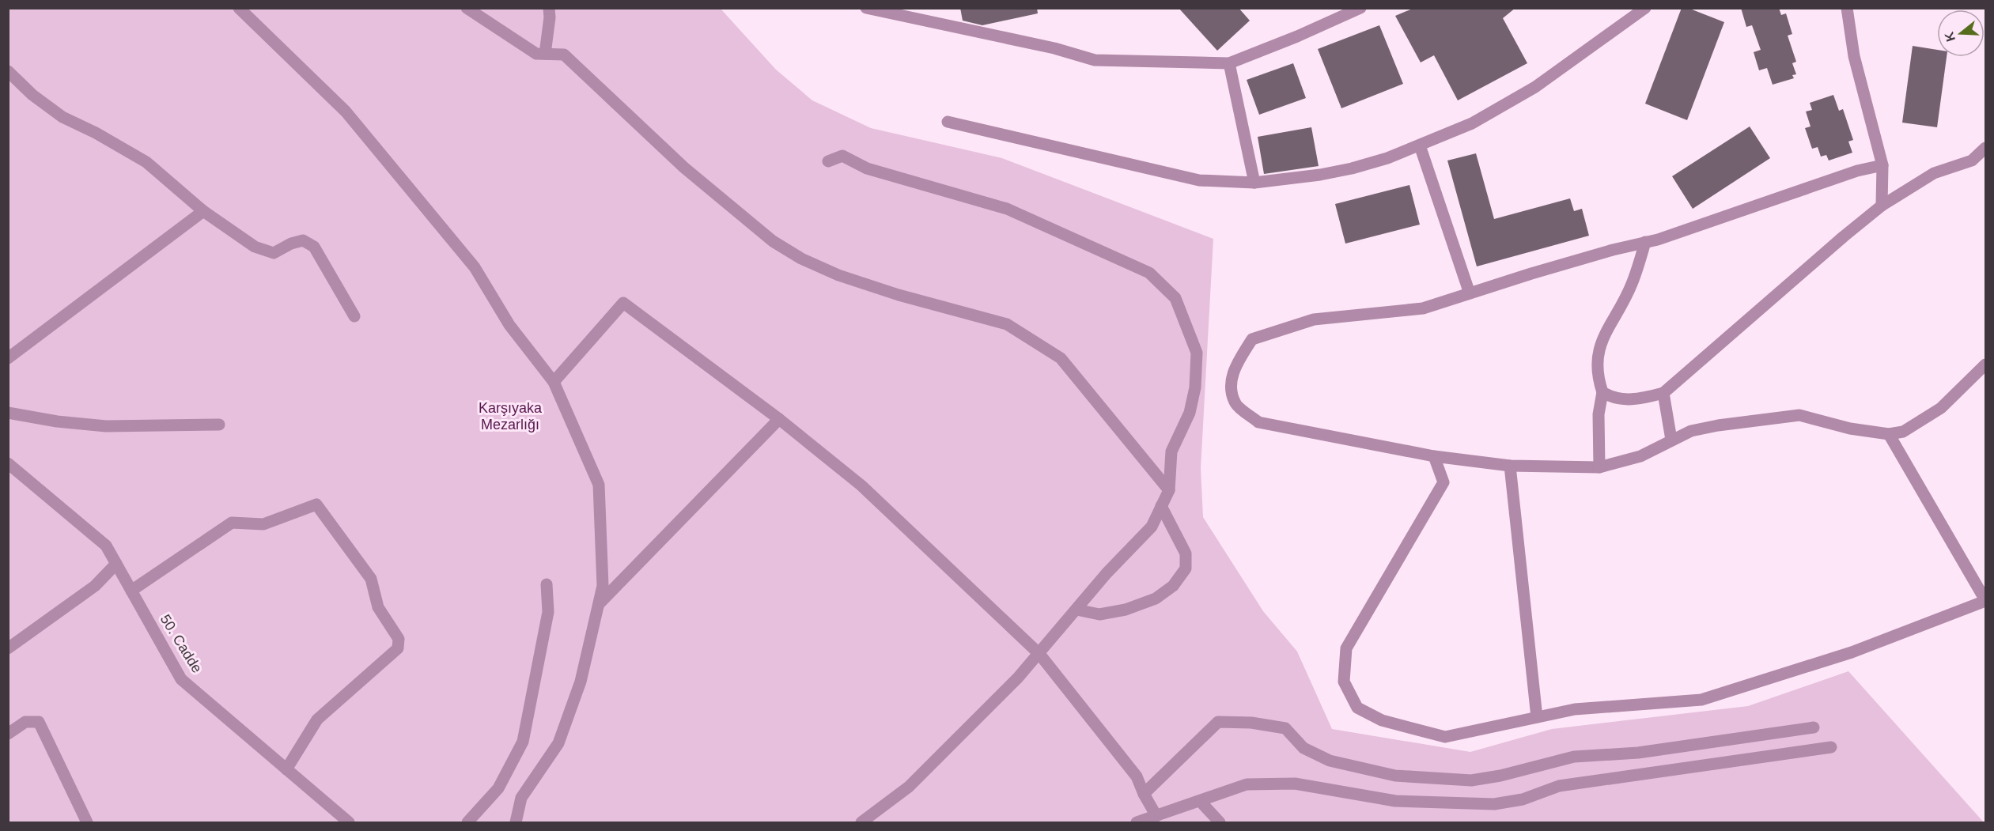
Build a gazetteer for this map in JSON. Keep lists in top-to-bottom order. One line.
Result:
{"streets":{"street":["50. Cadde"]},"parks":["Karşıyaka Mezarlığı"],"north":"left"}
